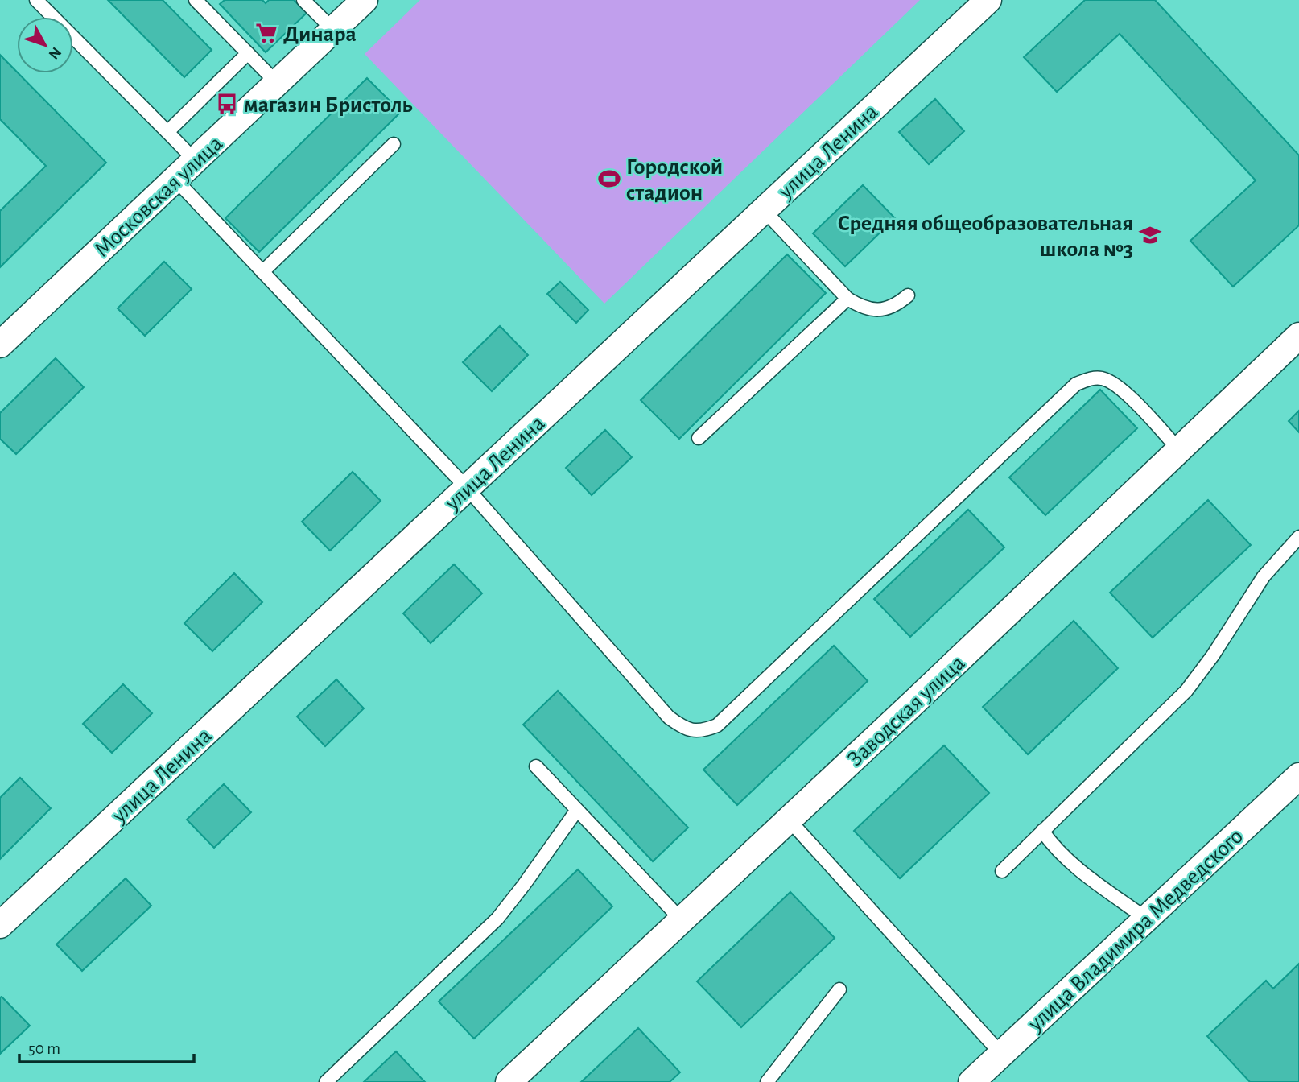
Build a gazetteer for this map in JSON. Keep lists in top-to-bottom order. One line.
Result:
{"streets":{"street":["улица Ленина","Московская улица","Заводская улица","улица Владимира Медведского"]},"places":{"supermarket":["Динара"],"bus stop":["магазин Бристоль"],"sports":["Городской стадион"],"school or university":["Cредняя общеобразовательная школа №3"]},"scale_bar":"50 m","north":"bottom right"}
